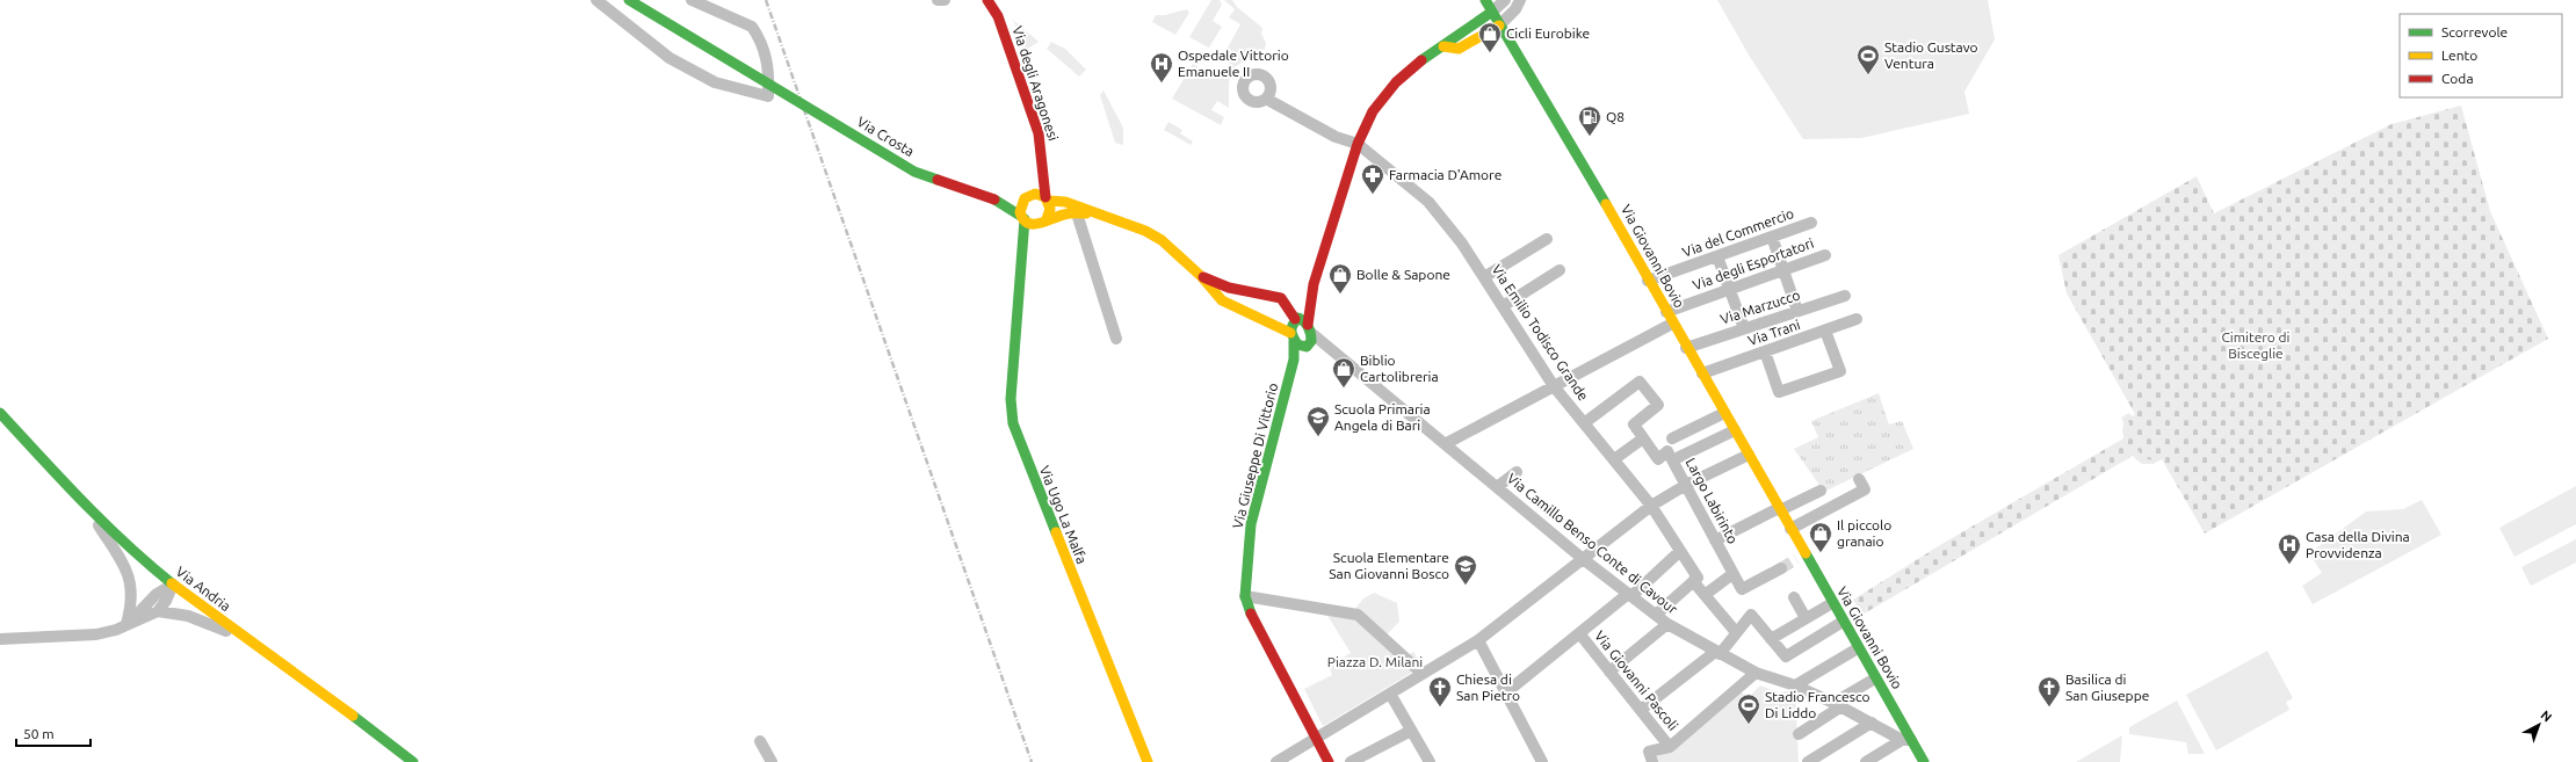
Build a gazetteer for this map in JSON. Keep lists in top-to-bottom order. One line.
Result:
{"streets":{"street":["Via degli Aragonesi","Via Crosta","Via del Commercio","Via Giovanni Bovio","Via degli Esportatori","Via Marzucco","Via Emilio Todisco Grande","Via Trani","Via Giuseppe Di Vittorio","Largo Labirinto","Via Ugo La Malfa","Via Camillo Benso Conte di Cavour","Via Andria","Via Giovanni Pascoli"]},"crossings":[["Via degli Aragonesi","Via Ugo La Malfa"],["Via del Commercio","Via Giovanni Bovio"],["Via Giovanni Bovio","Via degli Esportatori"],["Via Giovanni Bovio","Via Marzucco"],["Via Giovanni Bovio","Via Trani"],["Via Giovanni Bovio","Via Giuseppe Di Vittorio"],["Via Giovanni Bovio","Via Camillo Benso Conte di Cavour"],["Via Emilio Todisco Grande","Via Giuseppe Di Vittorio"],["Via Emilio Todisco Grande","Largo Labirinto"],["Via Giuseppe Di Vittorio","Via Camillo Benso Conte di Cavour"]],"parks":["Cimitero di Bisceglie","Piazza D. Milani"],"places":{"shop":["Cicli Eurobike","Bolle & Sapone","Biblio Cartolibreria","Il piccolo granaio"],"sports":["Stadio Gustavo Ventura","Stadio Francesco Di Liddo"],"hospital":["Ospedale Vittorio Emanuele II","Casa della Divina Provvidenza"],"fuel station":["Q8"],"pharmacy":["Farmacia D'Amore"],"school or university":["Scuola Primaria Angela di Bari","Scuola Elementare San Giovanni Bosco"],"church":["Chiesa di San Pietro","Basilica di San Giuseppe"]},"legend":["Scorrevole","Lento","Coda"],"scale_bar":"50 m","north":"top right"}
